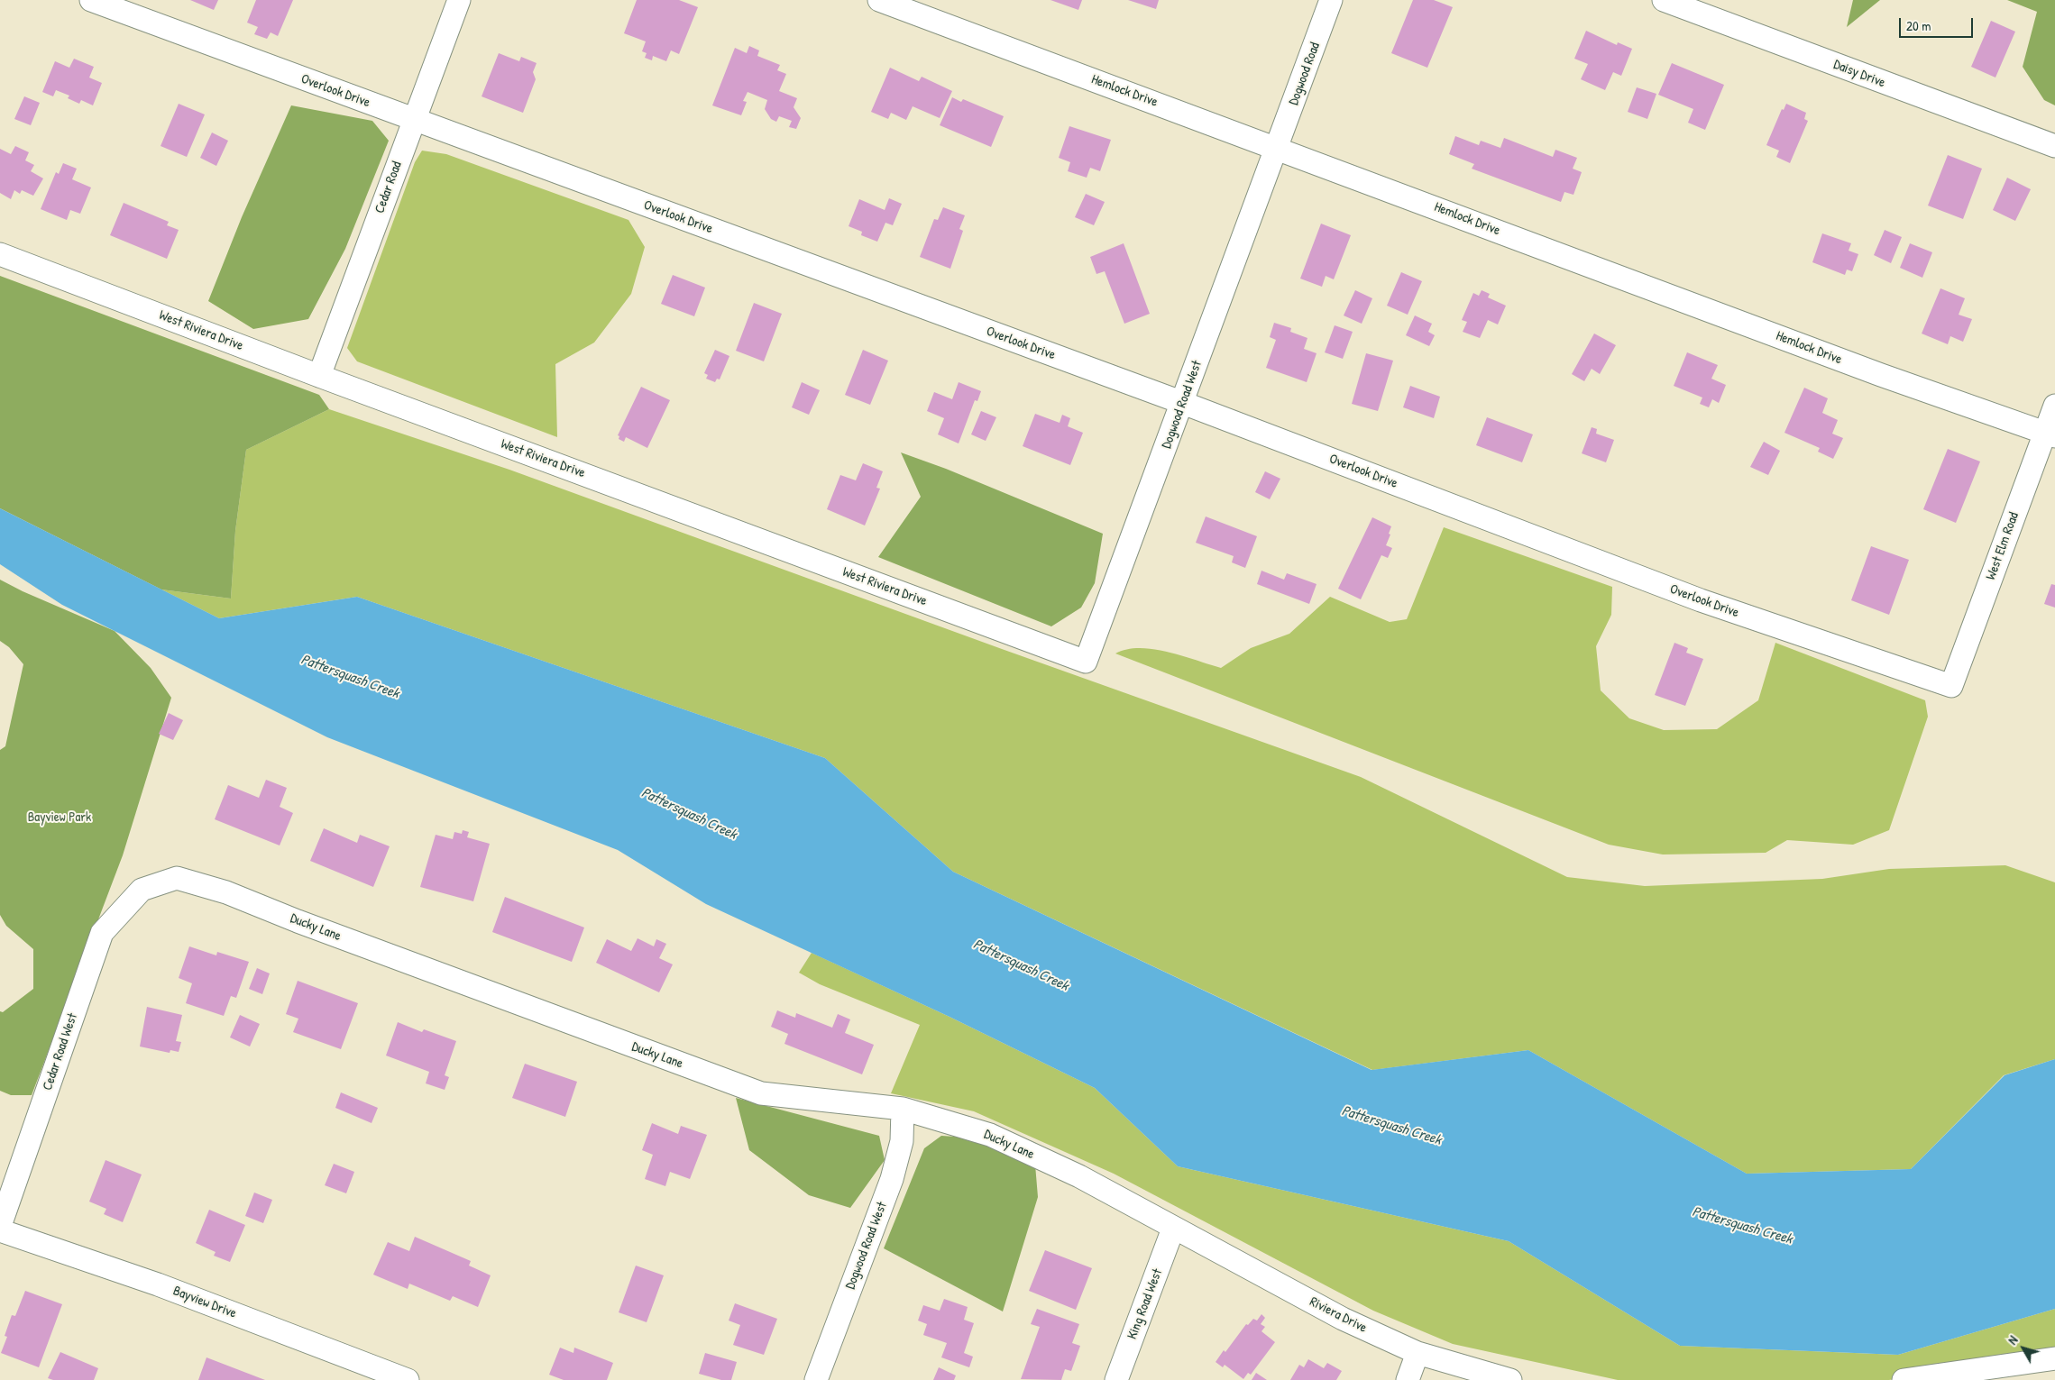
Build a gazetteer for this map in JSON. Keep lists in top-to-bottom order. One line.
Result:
{"streets":{"street":["Dogwood Road","Daisy Drive","Overlook Drive","Hemlock Drive","Cedar Road","West Riviera Drive","Dogwood Road West","West Elm Road","Ducky Lane","Cedar Road West","Bayview Drive","King Road West","Riviera Drive"]},"crossings":[["Dogwood Road","Hemlock Drive"],["Dogwood Road","Dogwood Road West"],["Overlook Drive","Cedar Road"],["Overlook Drive","Dogwood Road West"],["Overlook Drive","West Elm Road"],["Hemlock Drive","Dogwood Road West"],["Hemlock Drive","West Elm Road"],["Cedar Road","West Riviera Drive"],["West Riviera Drive","Dogwood Road West"],["Dogwood Road West","Ducky Lane"],["Ducky Lane","Cedar Road West"],["Ducky Lane","King Road West"],["Ducky Lane","Riviera Drive"],["King Road West","Riviera Drive"]],"water":["Pattersquash Creek"],"parks":["Bayview Park"],"scale_bar":"20 m","north":"top left"}
